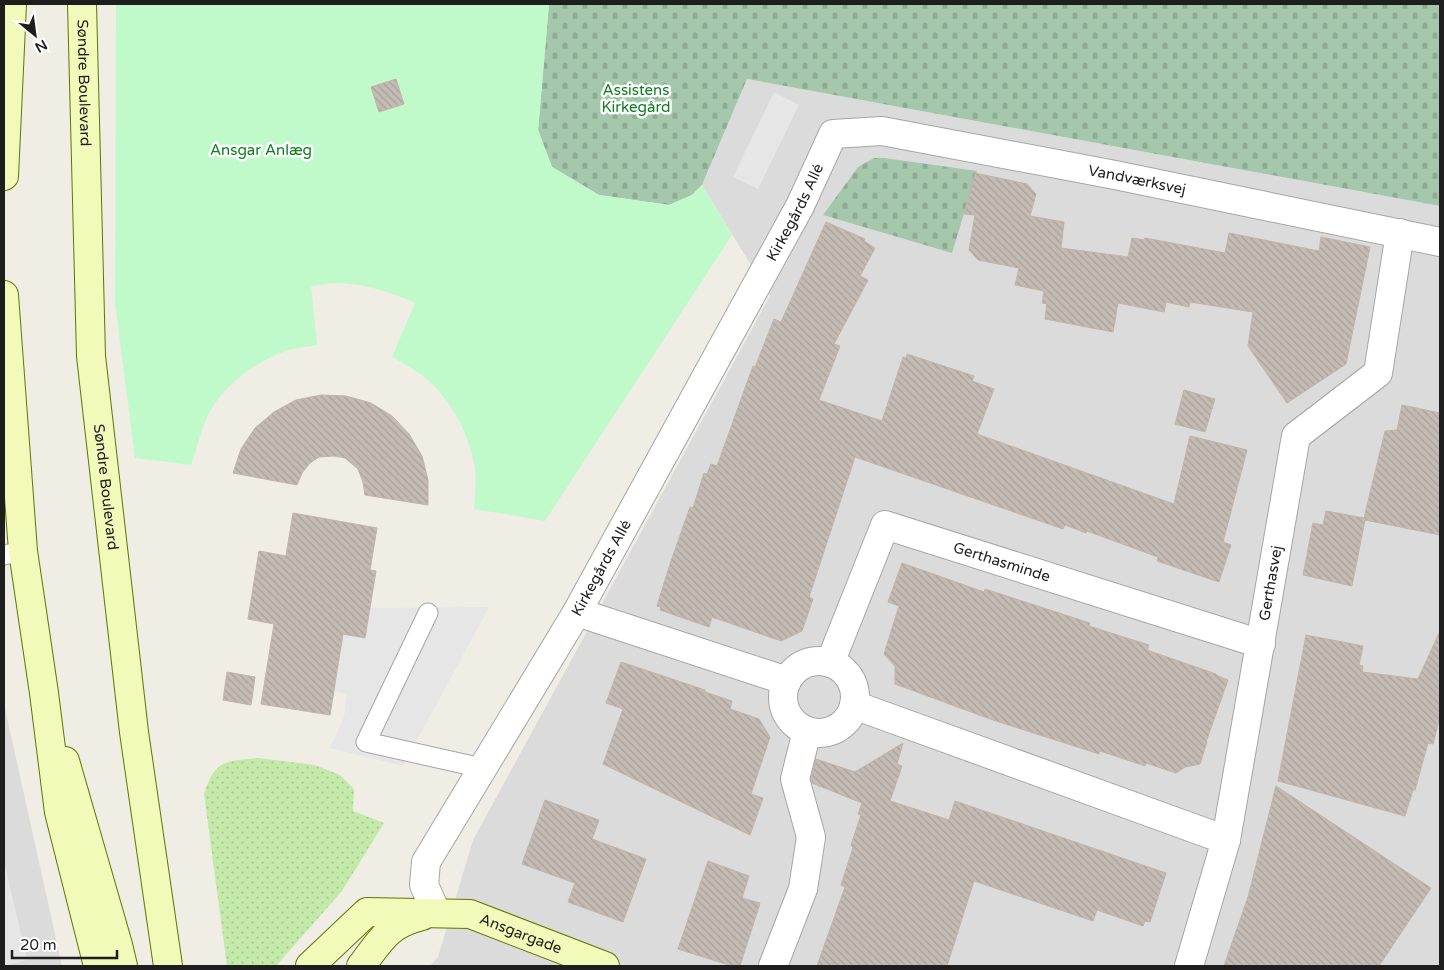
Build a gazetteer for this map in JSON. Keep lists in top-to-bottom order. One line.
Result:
{"streets":{"street":["Søndre Boulevard","Vandværksvej","Kirkegårds Allé","Gerthasminde","Gerthasvej","Ansgargade"]},"crossings":[["Vandværksvej","Kirkegårds Allé"],["Vandværksvej","Gerthasvej"],["Kirkegårds Allé","Ansgargade"],["Gerthasminde","Gerthasvej"]],"parks":["Assistens Kirkegård","Ansgar Anlæg"],"scale_bar":"20 m","north":"bottom right"}
